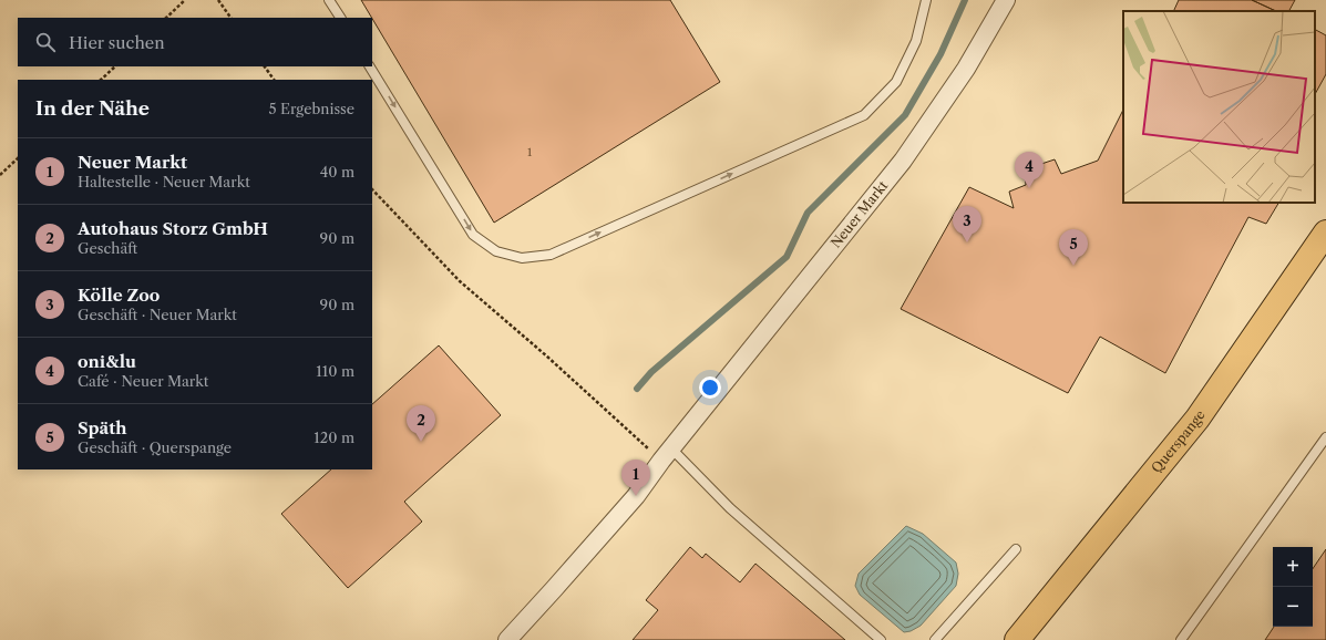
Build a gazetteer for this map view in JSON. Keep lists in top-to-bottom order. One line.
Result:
{"streets":{"main road":["Querspange"],"street":["Neuer Markt"]},"house_numbers":["1"],"page":{"search":"Hier suchen","heading":["In der Nähe","5 Ergebnisse"],"list":[{"mark":"1","name":"Neuer Markt","note":"Haltestelle · Neuer Markt","value":"40 m"},{"mark":"2","name":"Autohaus Storz GmbH","note":"Geschäft","value":"90 m"},{"mark":"3","name":"Kölle Zoo","note":"Geschäft · Neuer Markt","value":"90 m"},{"mark":"4","name":"oni&lu","note":"Café · Neuer Markt","value":"110 m"},{"mark":"5","name":"Späth","note":"Geschäft · Querspange","value":"120 m"}],"pins":["4","3","5","2","1"],"map_buttons":["+","−"]}}
